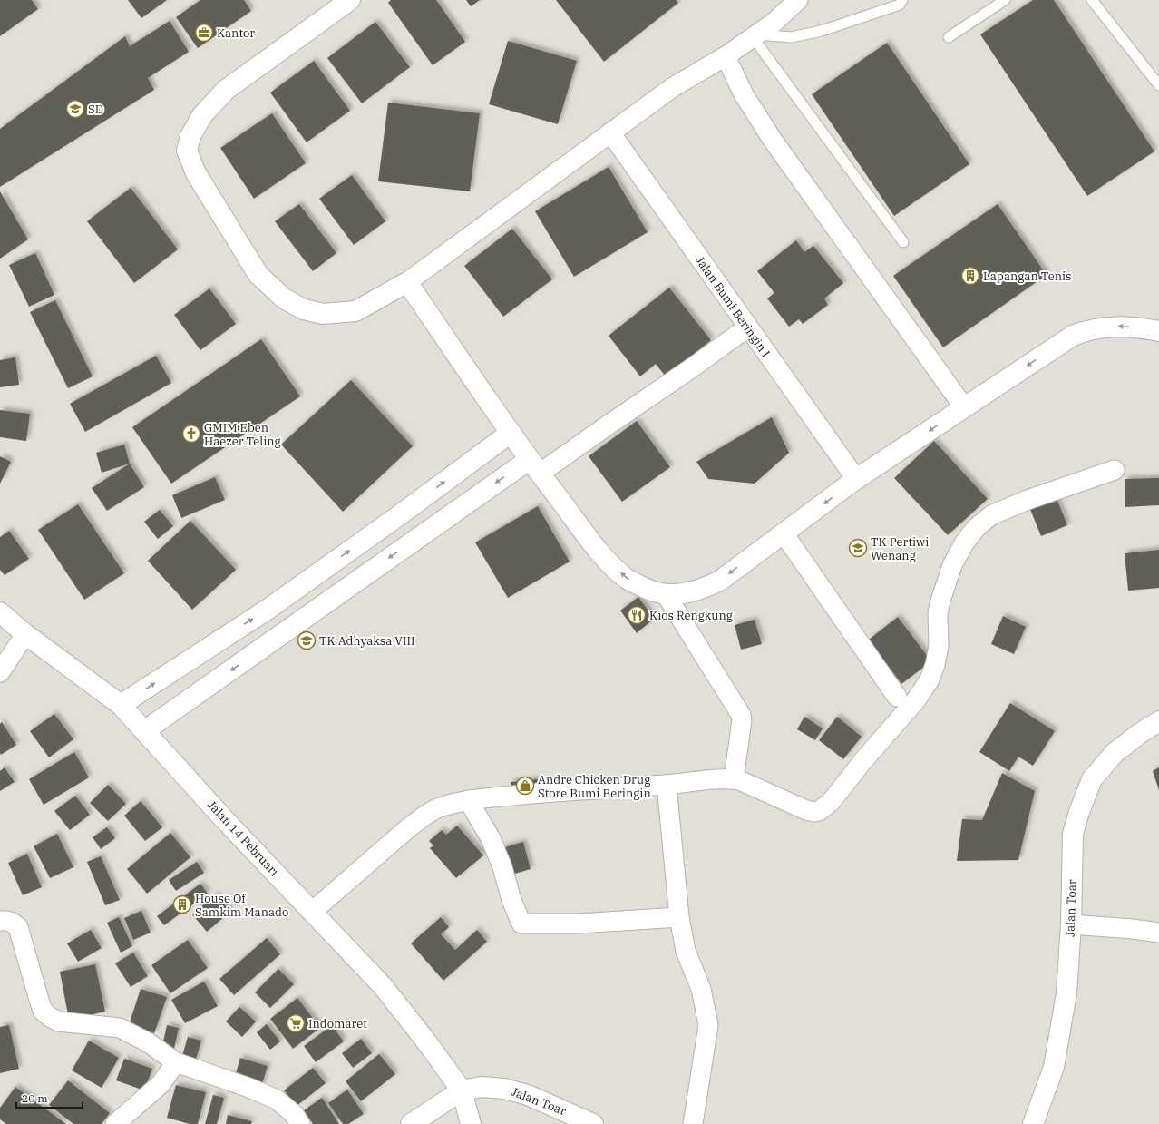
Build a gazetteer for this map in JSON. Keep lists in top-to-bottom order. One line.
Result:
{"streets":{"street":["Jalan Bumi Beringin I","Jalan 14 Pebruari","Jalan Toar"]},"crossings":[["Jalan 14 Pebruari","Jalan Toar"]],"places":{"office":["Kantor"],"school or university":["SD","TK Pertiwi Wenang","TK Adhyaksa VIII"],"building":["Lapangan Tenis","House Of Samkim Manado"],"church":["GMIM Eben Haezer Teling"],"restaurant":["Kios Rengkung"],"shop":["Andre Chicken Drug Store Bumi Beringin"],"supermarket":["Indomaret"]},"scale_bar":"20 m"}
